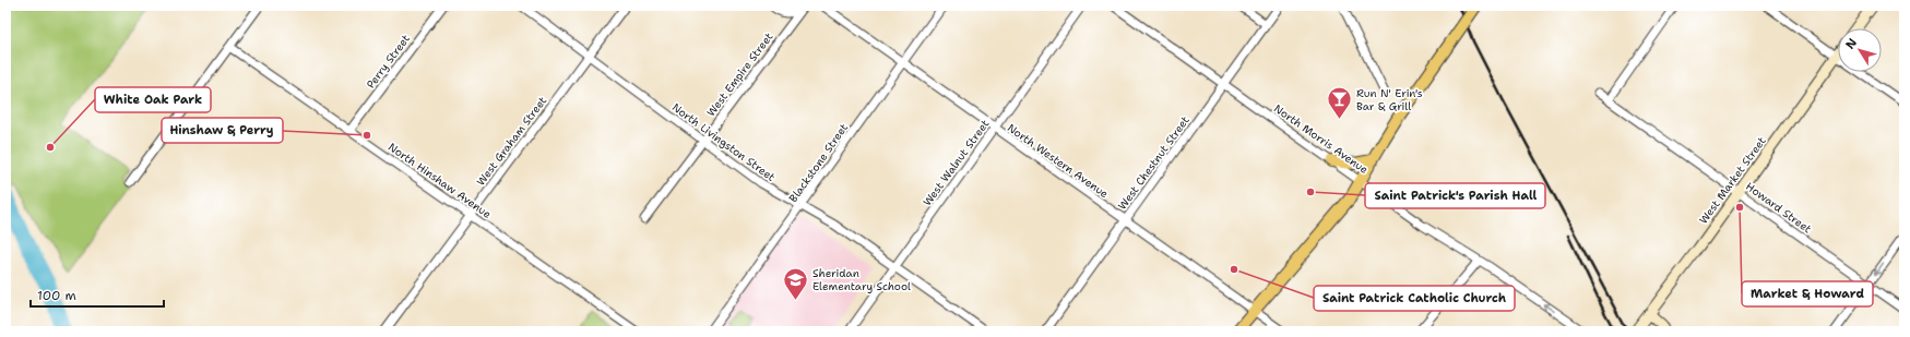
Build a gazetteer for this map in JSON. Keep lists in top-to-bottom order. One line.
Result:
{"streets":{"street":["Perry Street","West Empire Street","North Morris Avenue","West Graham Street","North Livingston Street","North Western Avenue","Blackstone Street","West Walnut Street","West Chestnut Street","North Hinshaw Avenue","West Market Street","Howard Street"]},"crossings":[["Perry Street","North Hinshaw Avenue"],["West Empire Street","North Livingston Street"],["North Morris Avenue","West Chestnut Street"],["West Graham Street","North Livingston Street"],["West Graham Street","North Hinshaw Avenue"],["North Livingston Street","Blackstone Street"],["North Livingston Street","West Walnut Street"],["North Western Avenue","Blackstone Street"],["North Western Avenue","West Walnut Street"],["North Western Avenue","West Chestnut Street"],["West Market Street","Howard Street"]],"places":{"bar":["Run N' Erin's Bar & Grill"],"other":["Hinshaw & Perry","White Oak Park","Saint Patrick's Parish Hall","Market & Howard","Saint Patrick Catholic Church"],"school or university":["Sheridan Elementary School"]},"scale_bar":"100 m","north":"top left"}
